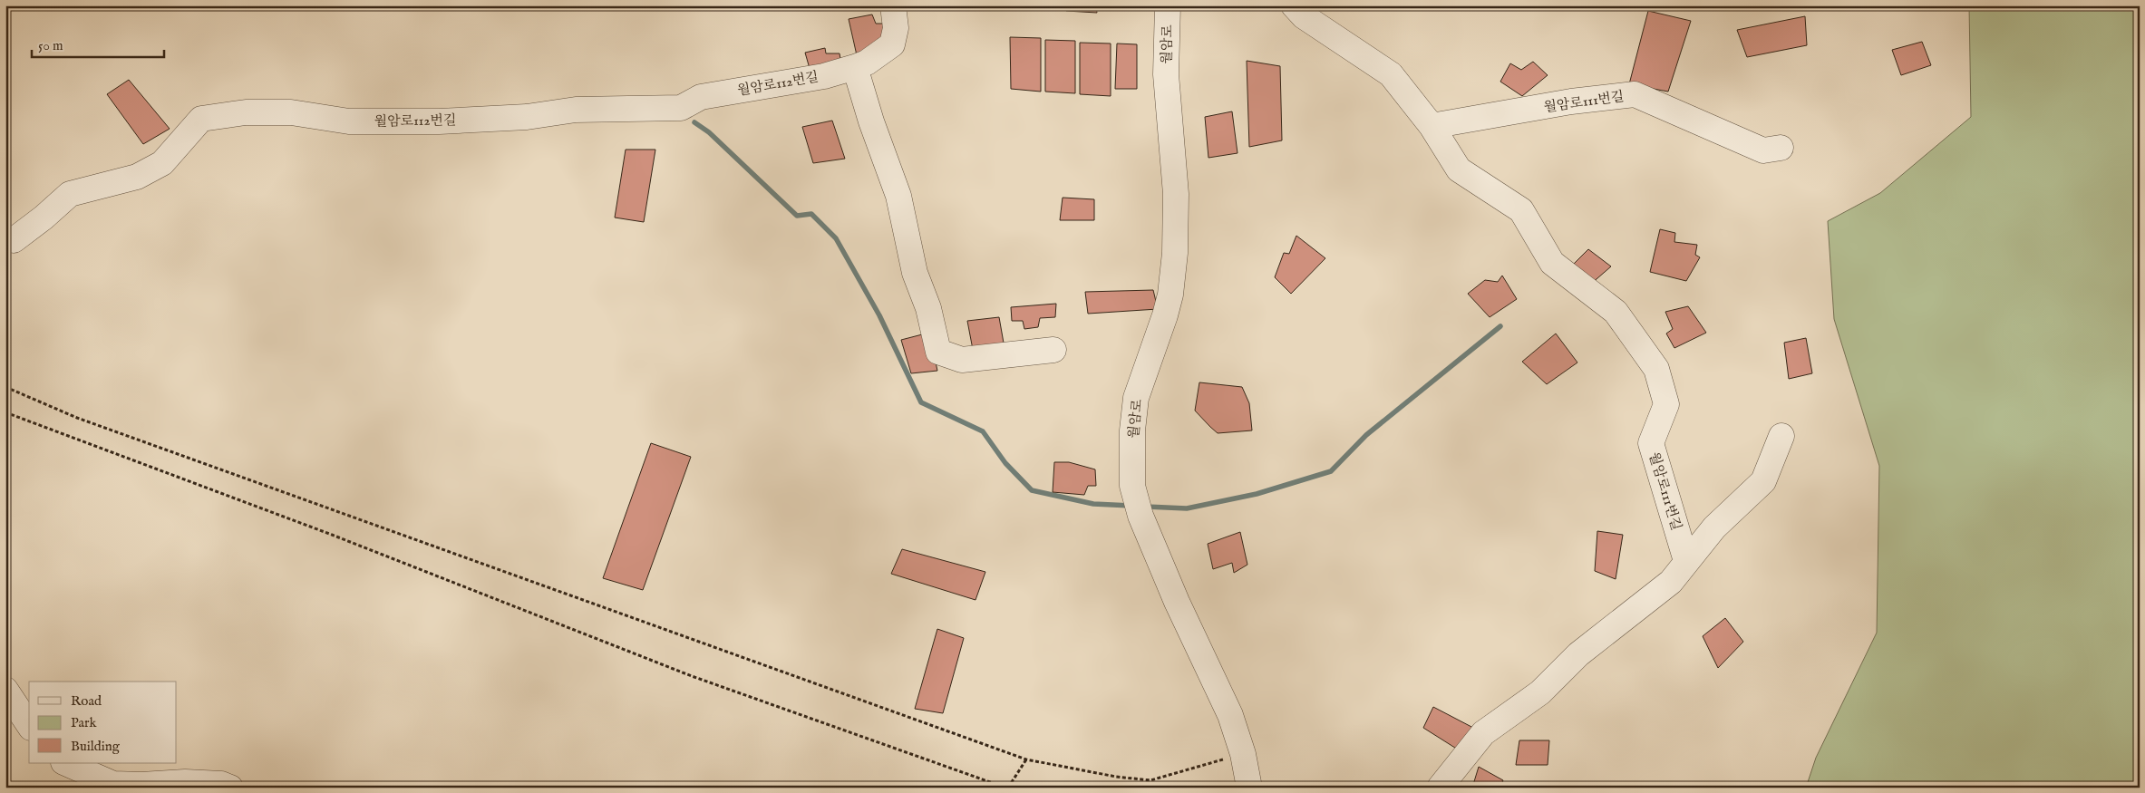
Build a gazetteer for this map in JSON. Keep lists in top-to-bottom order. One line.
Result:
{"streets":{"street":["월암로","월암로112번길","월암로111번길"]},"legend":["Road","Park","Building"],"scale_bar":"50 m"}
